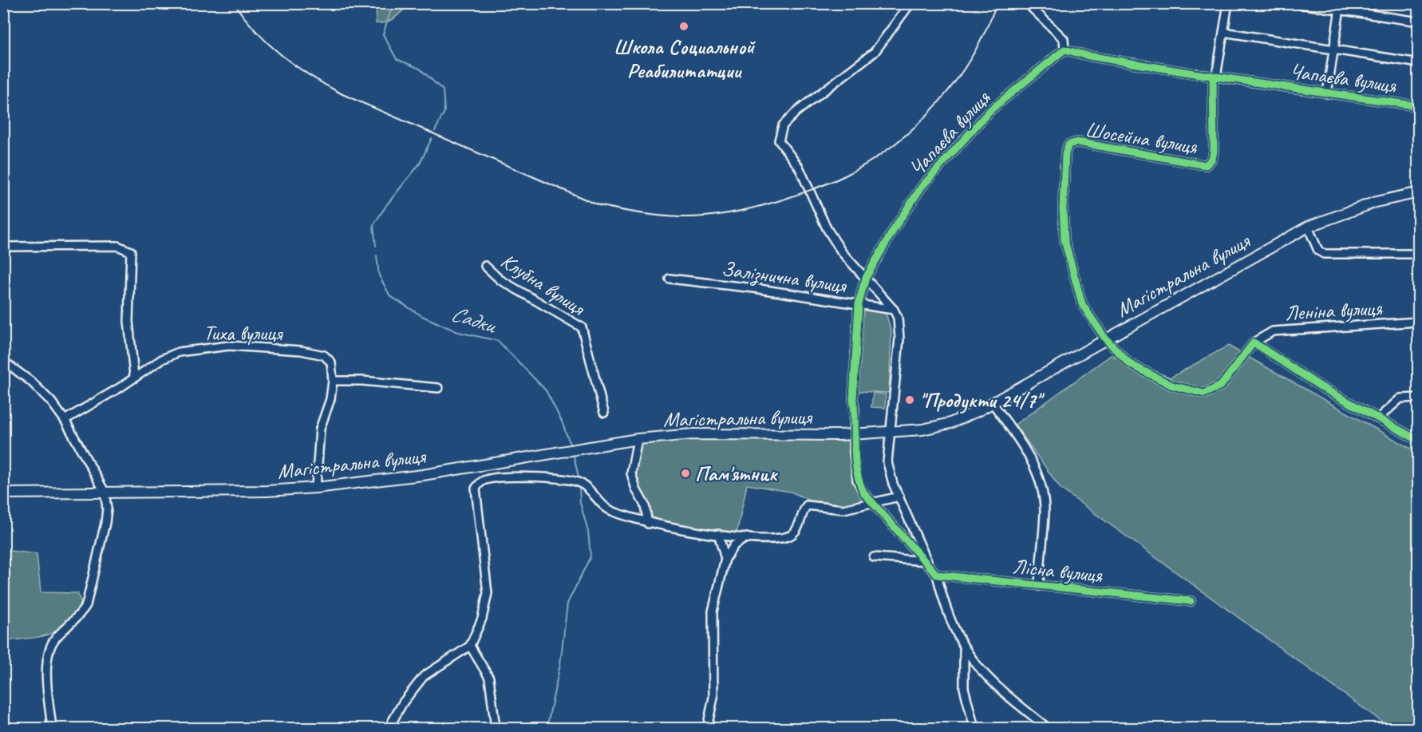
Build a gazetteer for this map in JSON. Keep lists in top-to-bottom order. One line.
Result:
{"streets":{"main road":["Магістральна вулиця"],"street":["Чапаєва вулиця","Шосейна вулиця","Залізнична вулиця","Клубна вулиця","Леніна вулиця","Тиха вулиця","Лісна вулиця"]},"crossings":[["Чапаєва вулиця","Шосейна вулиця"],["Чапаєва вулиця","Залізнична вулиця"],["Шосейна вулиця","Магістральна вулиця"],["Магістральна вулиця","Тиха вулиця"]],"water":["Садки"],"places":["Школа Социальной Реабилитатции","\"Продукти 24/7\"","Пам'ятник"]}
